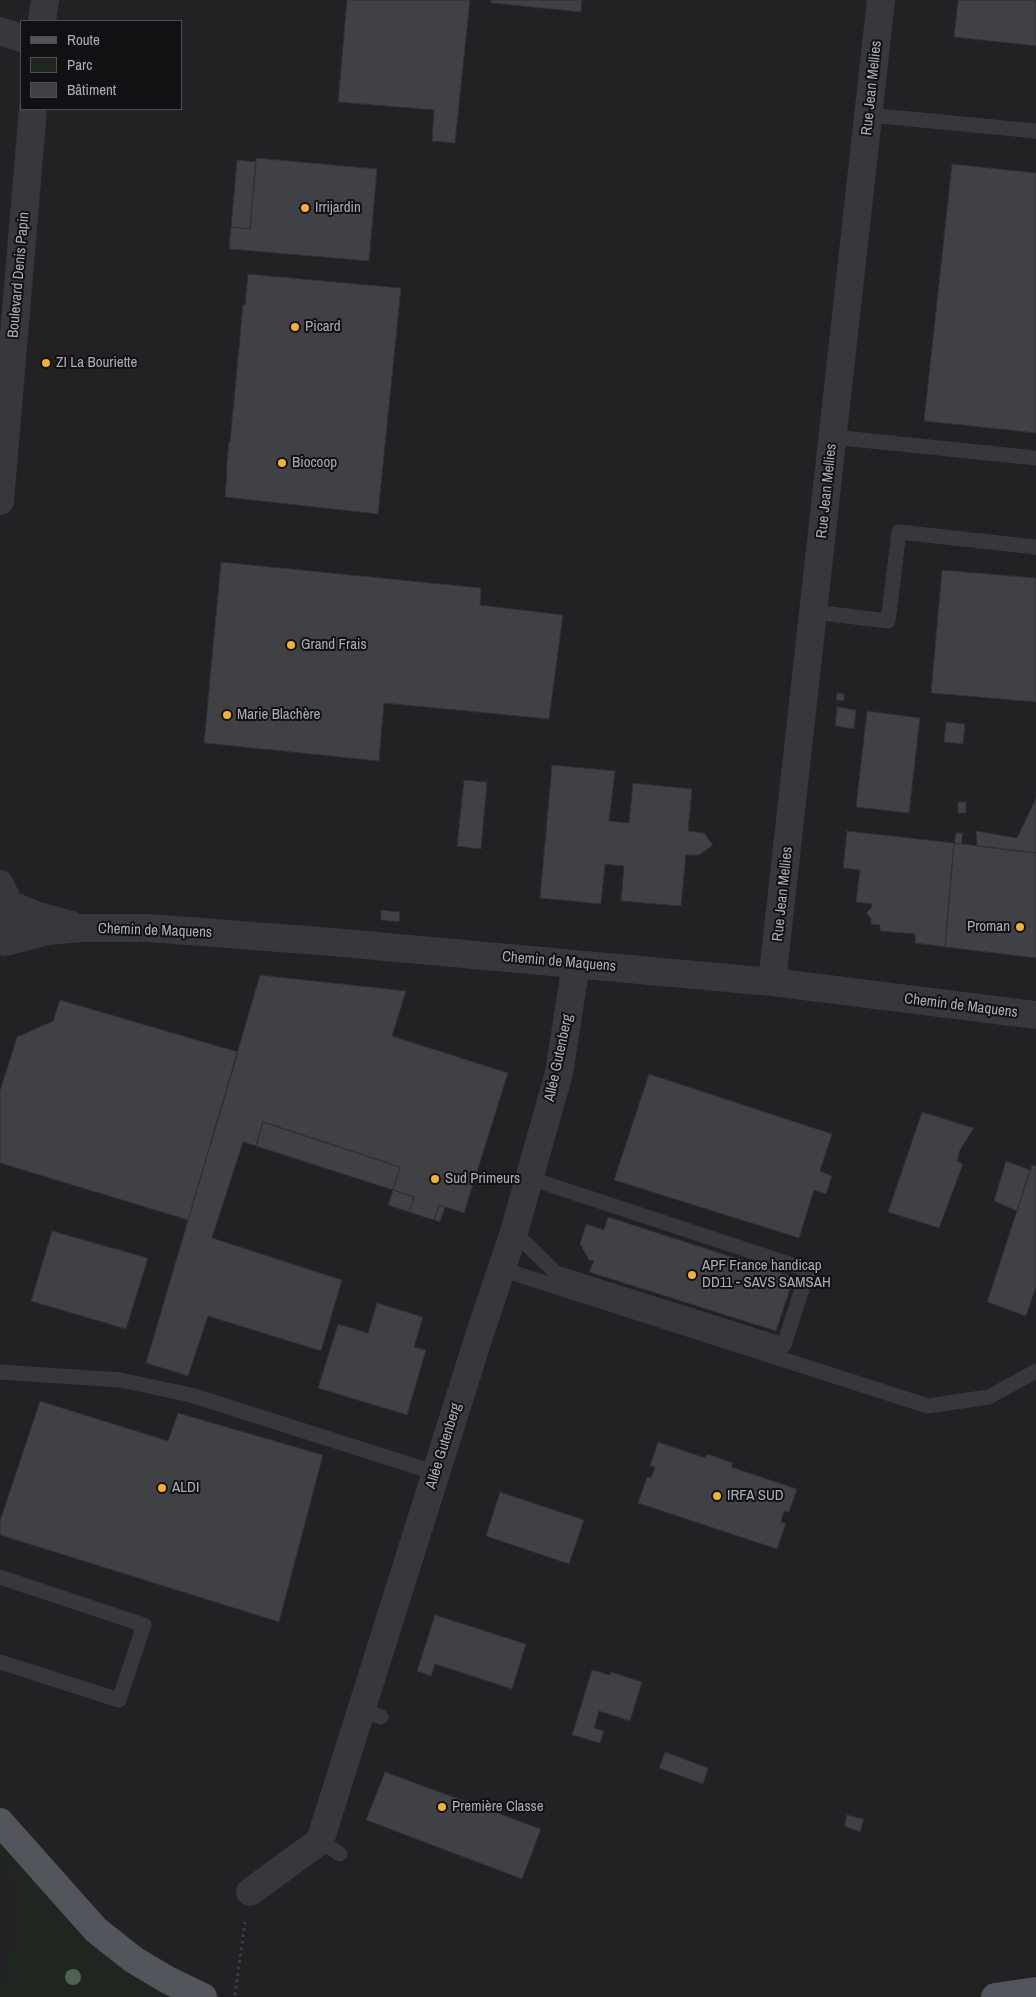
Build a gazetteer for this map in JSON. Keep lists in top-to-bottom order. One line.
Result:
{"streets":{"street":["Rue Jean Mellies","Boulevard Denis Papin","Chemin de Maquens","Allée Gutenberg"]},"crossings":[["Rue Jean Mellies","Chemin de Maquens"],["Chemin de Maquens","Allée Gutenberg"]],"places":["Irrijardin","Picard","ZI La Bouriette","Biocoop","Grand Frais","Marie Blachère","Proman","Sud Primeurs","APF France handicap DD11 - SAVS SAMSAH","ALDI","IRFA SUD","Première Classe"],"legend":["Route","Parc","Bâtiment"]}
